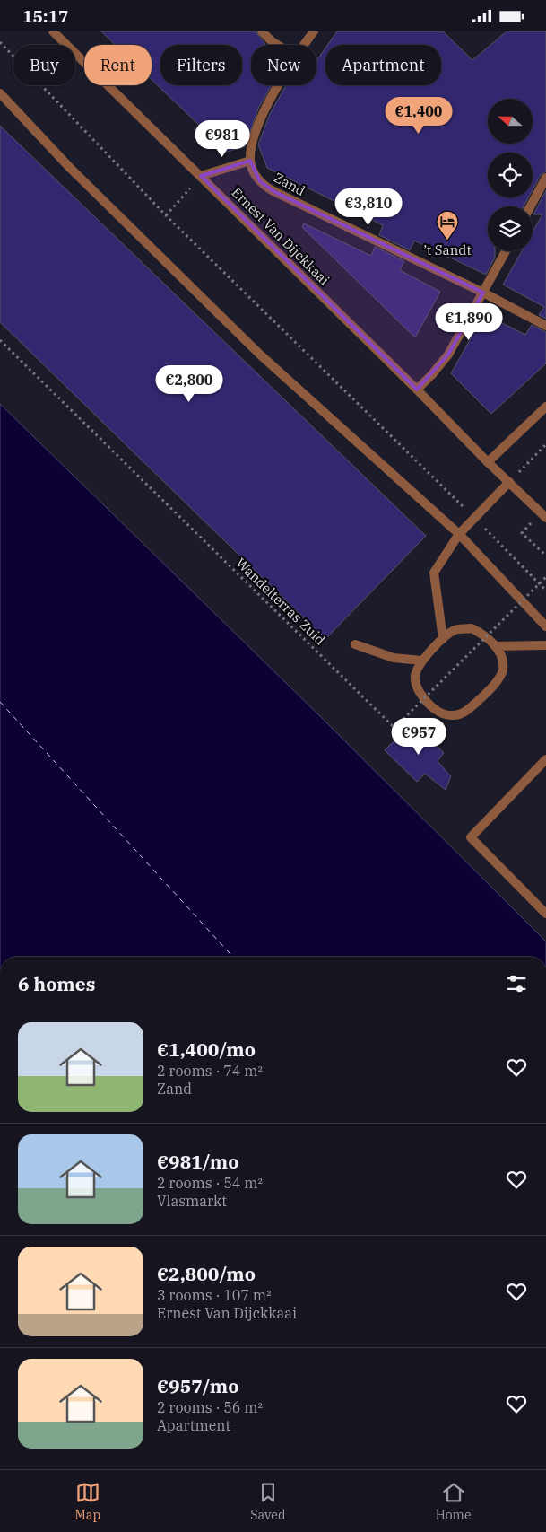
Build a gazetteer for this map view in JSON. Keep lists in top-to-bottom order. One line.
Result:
{"streets":{"street":["Zand","Ernest Van Dijckkaai"],"path":["Wandelterras Zuid"]},"places":{"hotel":["’t Sandt"]},"north":"left","page":{"status":"15:17","chip":["Buy","Rent","Filters","New","Apartment"],"price":["€1,400","€981","€3,810","€1,890","€2,800","€957"],"heading":"6 homes","list":[{"name":"€1,400/mo","note":"2 rooms · 74 m² · Zand"},{"name":"€981/mo","note":"2 rooms · 54 m² · Vlasmarkt"},{"name":"€2,800/mo","note":"3 rooms · 107 m² · Ernest Van Dijckkaai"},{"name":"€957/mo","note":"2 rooms · 56 m² · Apartment"}],"tabs":["Map","Saved","Home"]}}
